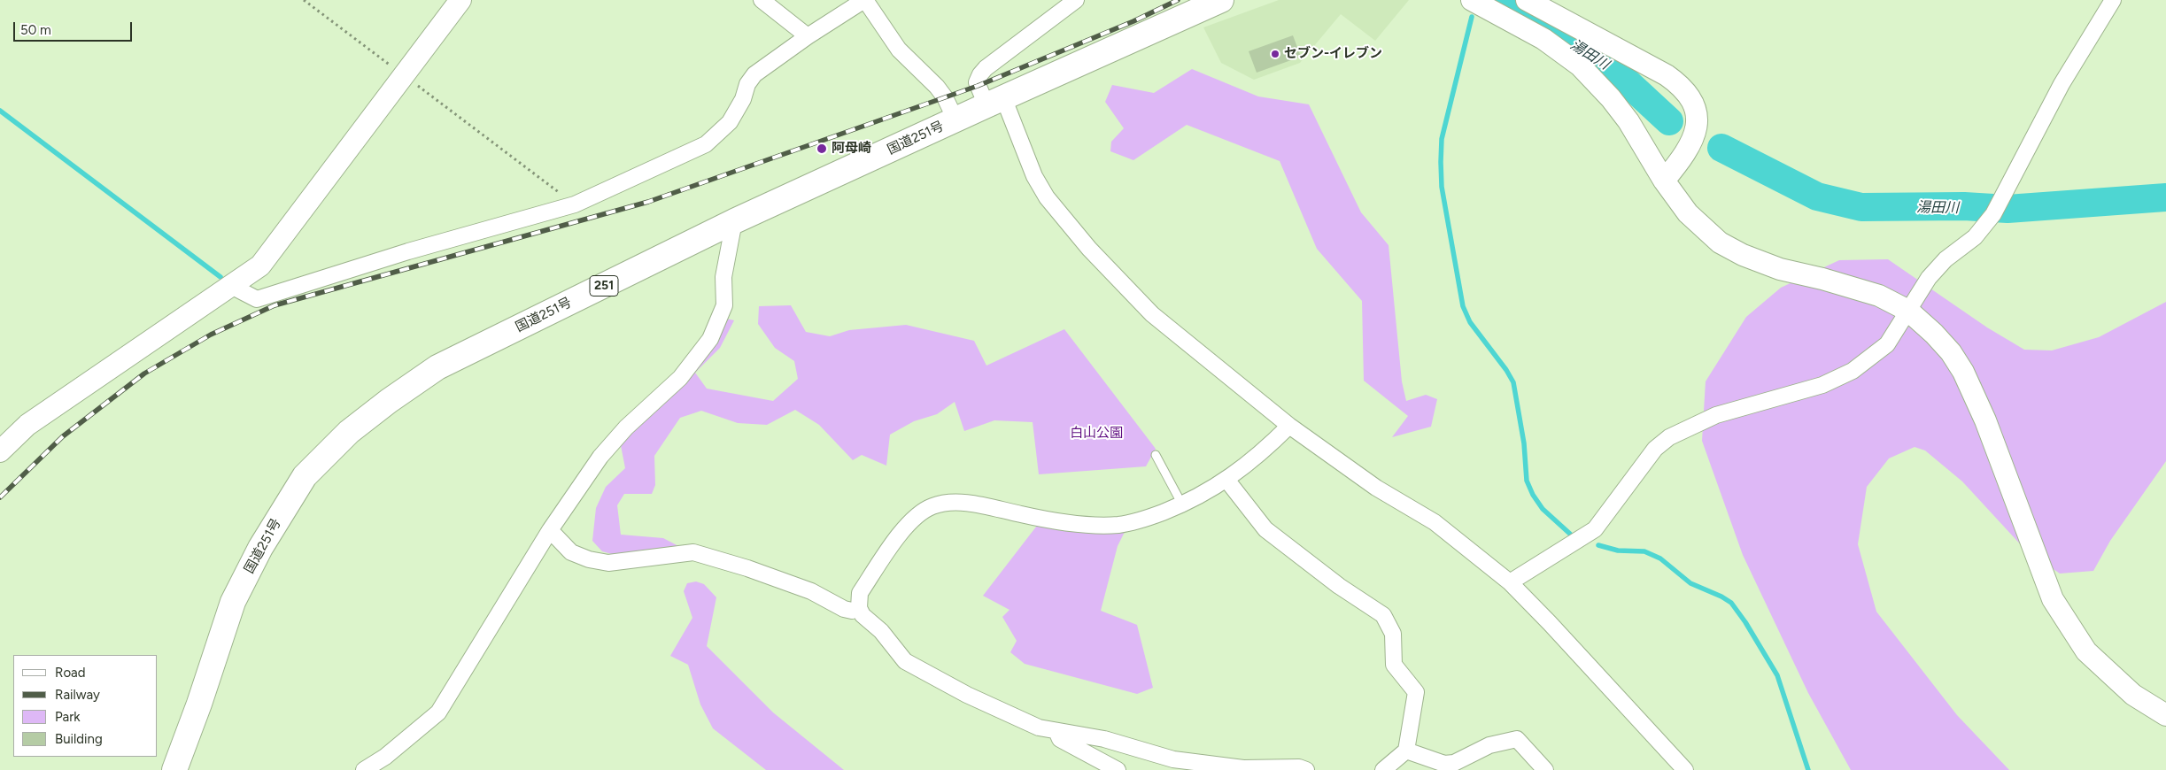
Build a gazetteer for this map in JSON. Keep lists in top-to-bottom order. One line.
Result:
{"streets":{"highway":["国道251号","251"]},"water":["湯田川"],"parks":["白山公園"],"places":["セブン-イレブン","阿母崎"],"legend":["Road","Railway","Park","Building"],"scale_bar":"50 m"}
